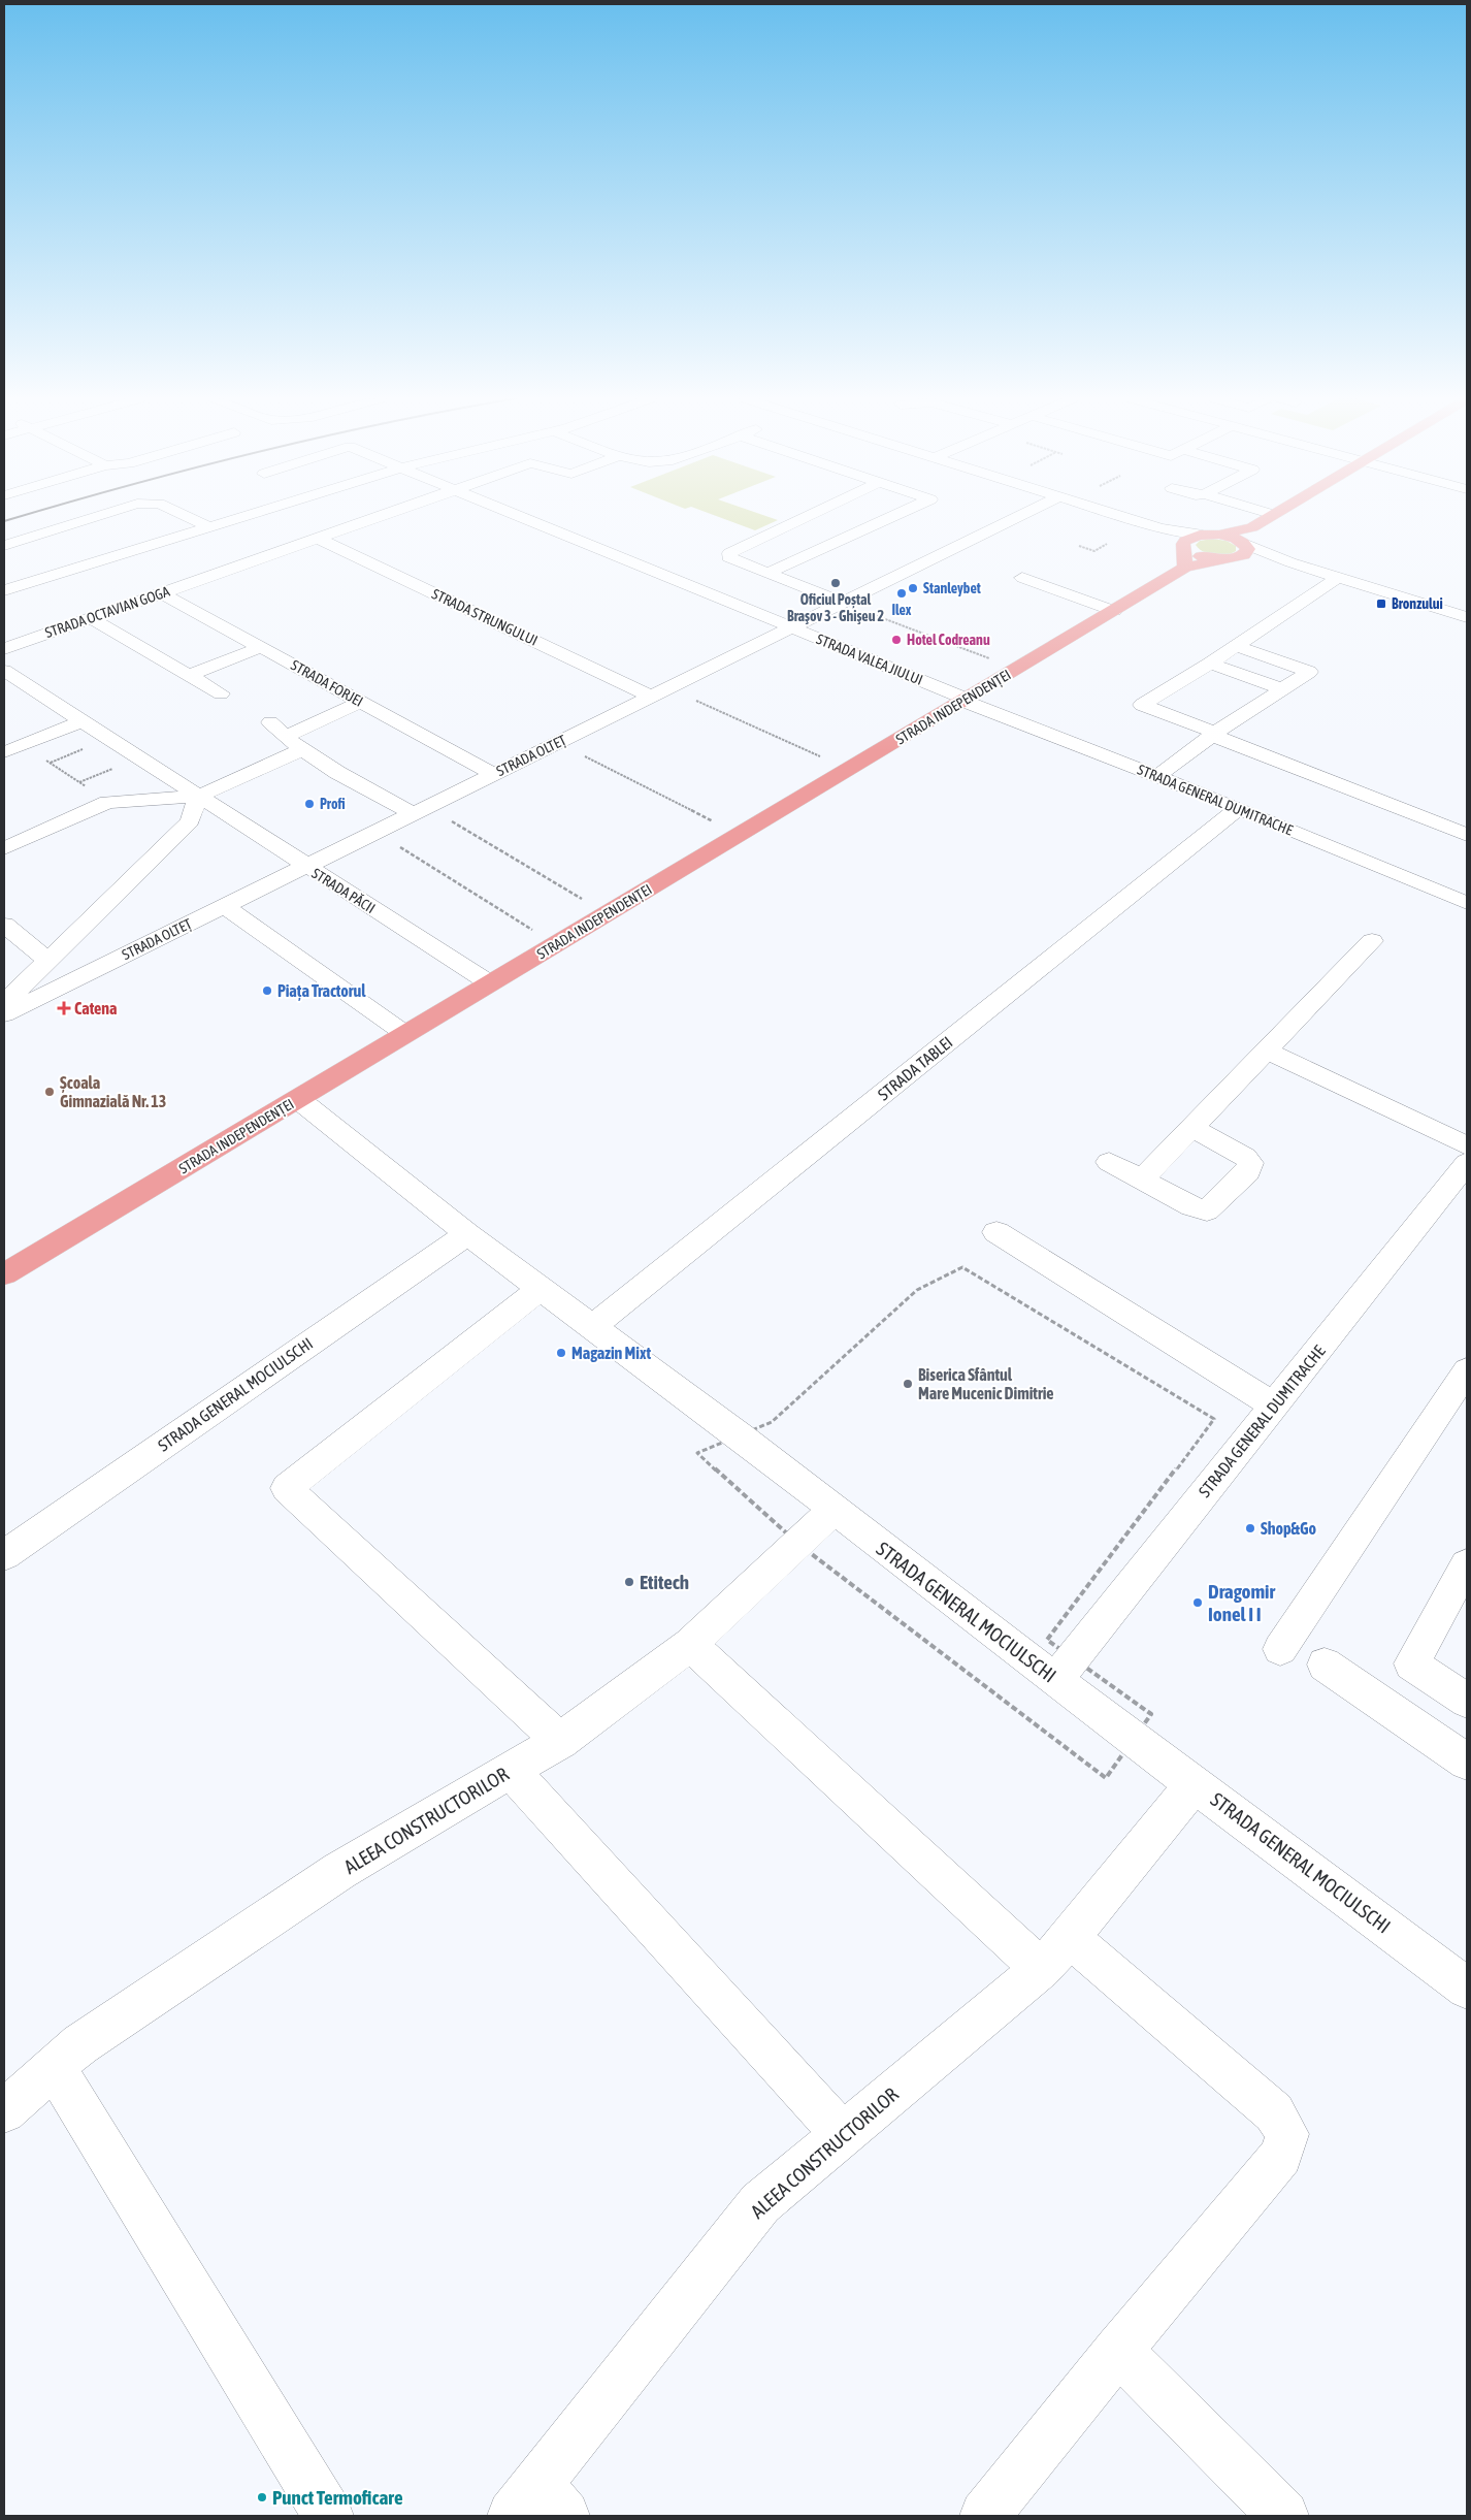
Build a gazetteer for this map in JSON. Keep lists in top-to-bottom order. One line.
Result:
{"streets":{"main road":["STRADA INDEPENDENȚEI"],"street":["STRADA OCTAVIAN GOGA","STRADA STRUNGULUI","STRADA VALEA JIULUI","STRADA FORJEI","STRADA OLTEȚ","STRADA GENERAL DUMITRACHE","STRADA PĂCII","STRADA TABLEI","STRADA GENERAL MOCIULSCHI","ALEEA CONSTRUCTORILOR"]},"crossings":[["STRADA OCTAVIAN GOGA","STRADA STRUNGULUI"],["STRADA OCTAVIAN GOGA","STRADA FORJEI"],["STRADA STRUNGULUI","STRADA OLTEȚ"],["STRADA VALEA JIULUI","STRADA INDEPENDENȚEI"],["STRADA VALEA JIULUI","STRADA OLTEȚ"],["STRADA VALEA JIULUI","STRADA GENERAL DUMITRACHE"],["STRADA FORJEI","STRADA OLTEȚ"],["STRADA INDEPENDENȚEI","STRADA GENERAL DUMITRACHE"],["STRADA INDEPENDENȚEI","STRADA PĂCII"],["STRADA INDEPENDENȚEI","STRADA GENERAL MOCIULSCHI"],["STRADA OLTEȚ","STRADA PĂCII"],["STRADA GENERAL DUMITRACHE","STRADA TABLEI"],["STRADA GENERAL DUMITRACHE","STRADA GENERAL MOCIULSCHI"],["STRADA TABLEI","STRADA GENERAL MOCIULSCHI"],["STRADA GENERAL MOCIULSCHI","ALEEA CONSTRUCTORILOR"]],"places":{"other":["Oficiul Poștal Braşov 3 - Ghişeu 2","Stanleybet","Ilex","Hotel Codreanu","Profi","Piața Tractorul","Școala Gimnazială Nr. 13","Magazin Mixt","Biserica Sfântul Mare Mucenic Dimitrie","Shop&Go","Etitech","Dragomir Ionel I I","Punct Termoficare"],"transit":["Bronzului"],"health":["Catena"]}}
